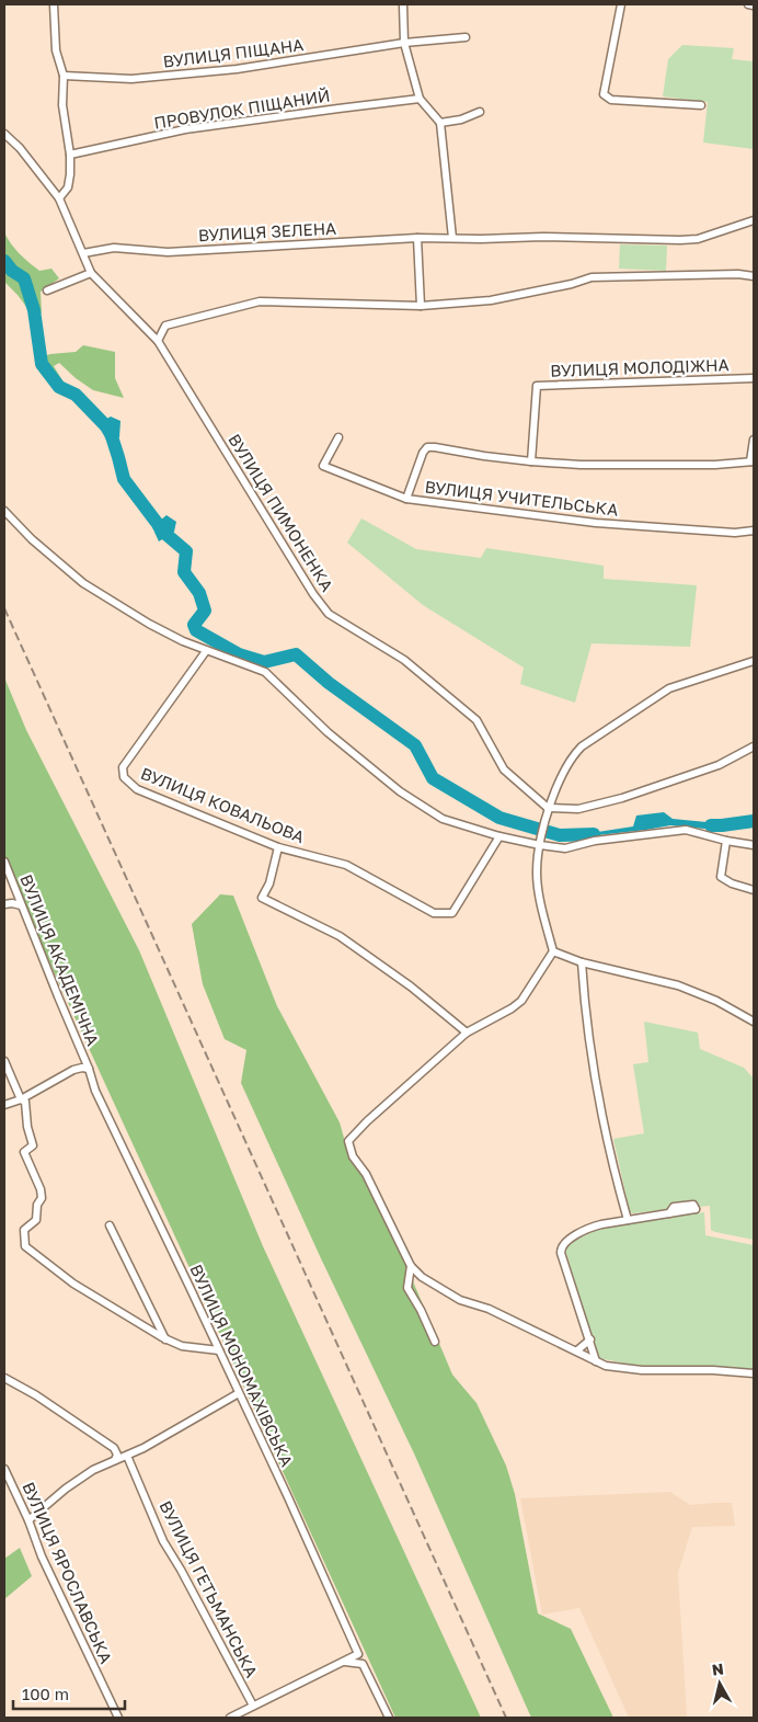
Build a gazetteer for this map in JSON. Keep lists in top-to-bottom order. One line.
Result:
{"streets":{"street":["ВУЛИЦЯ ПІЩАНА","ПРОВУЛОК ПІЩАНИЙ","ВУЛИЦЯ ЗЕЛЕНА","ВУЛИЦЯ МОЛОДІЖНА","ВУЛИЦЯ УЧИТЕЛЬСЬКА","ВУЛИЦЯ ПИМОНЕНКА","ВУЛИЦЯ КОВАЛЬОВА","ВУЛИЦЯ АКАДЕМІЧНА","ВУЛИЦЯ МОНОМАХІВСЬКА","ВУЛИЦЯ ЯРОСЛАВСЬКА","ВУЛИЦЯ ГЕТЬМАНСЬКА"]},"crossings":[["ВУЛИЦЯ ЗЕЛЕНА","ВУЛИЦЯ ПИМОНЕНКА"],["ВУЛИЦЯ АКАДЕМІЧНА","ВУЛИЦЯ МОНОМАХІВСЬКА"]],"scale_bar":"100 m","north":"top"}
